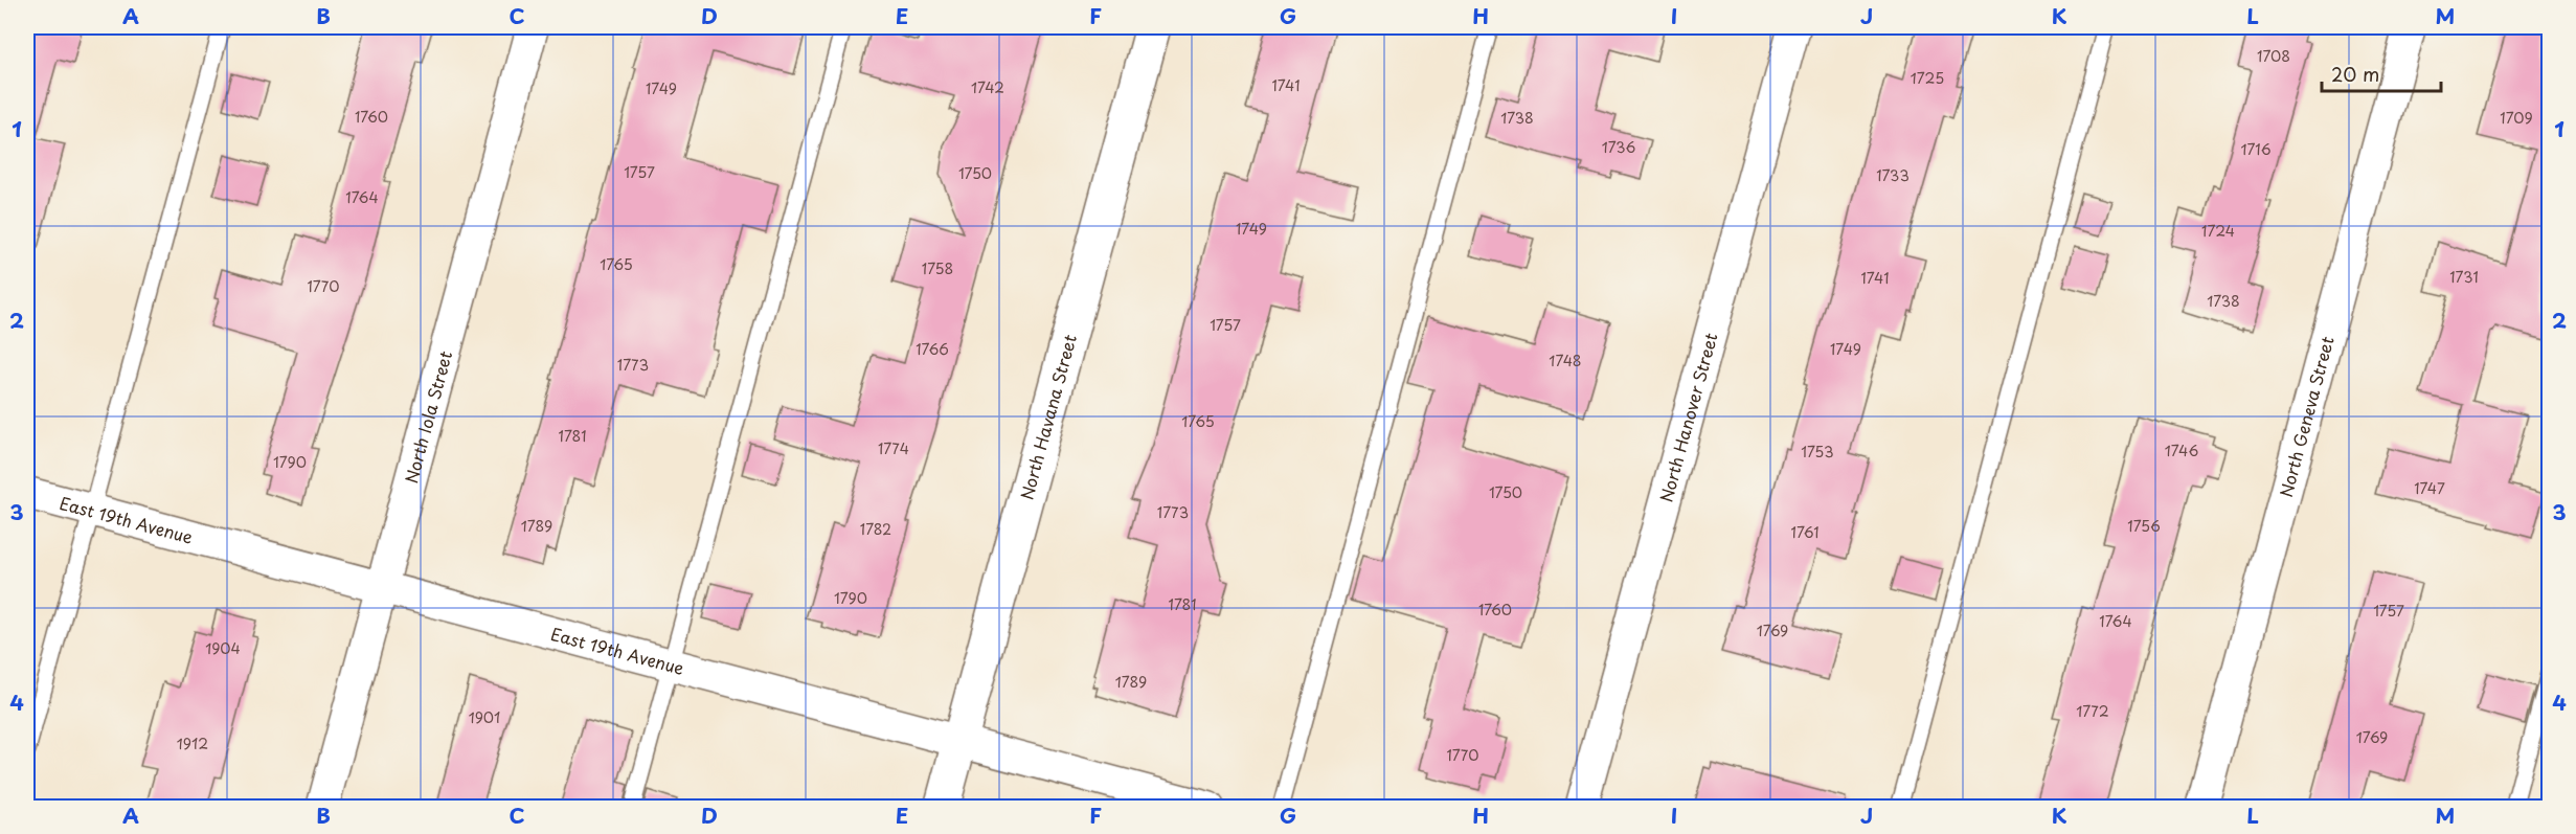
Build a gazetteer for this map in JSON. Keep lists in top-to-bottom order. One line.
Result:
{"streets":{"street":["North Havana Street","North Hanover Street","North Geneva Street","North Iola Street","East 19th Avenue"]},"crossings":[["North Havana Street","East 19th Avenue"],["North Iola Street","East 19th Avenue"]],"house_numbers":["1708","1725","1741","1742","1749","1760","1738","1709","1736","1716","1757","1750","1733","1764","1749","1724","1765","1758","1731","1741","1770","1738","1757","1766","1749","1748","1773","1765","1781","1774","1746","1753","1790","1747","1750","1773","1789","1756","1782","1761","1790","1781","1760","1757","1764","1769","1904","1789","1772","1901","1769","1912","1770"],"scale_bar":"20 m","grid":{"columns":["A","B","C","D","E","F","G","H","I","J","K","L","M"],"rows":["1","2","3","4"]}}
